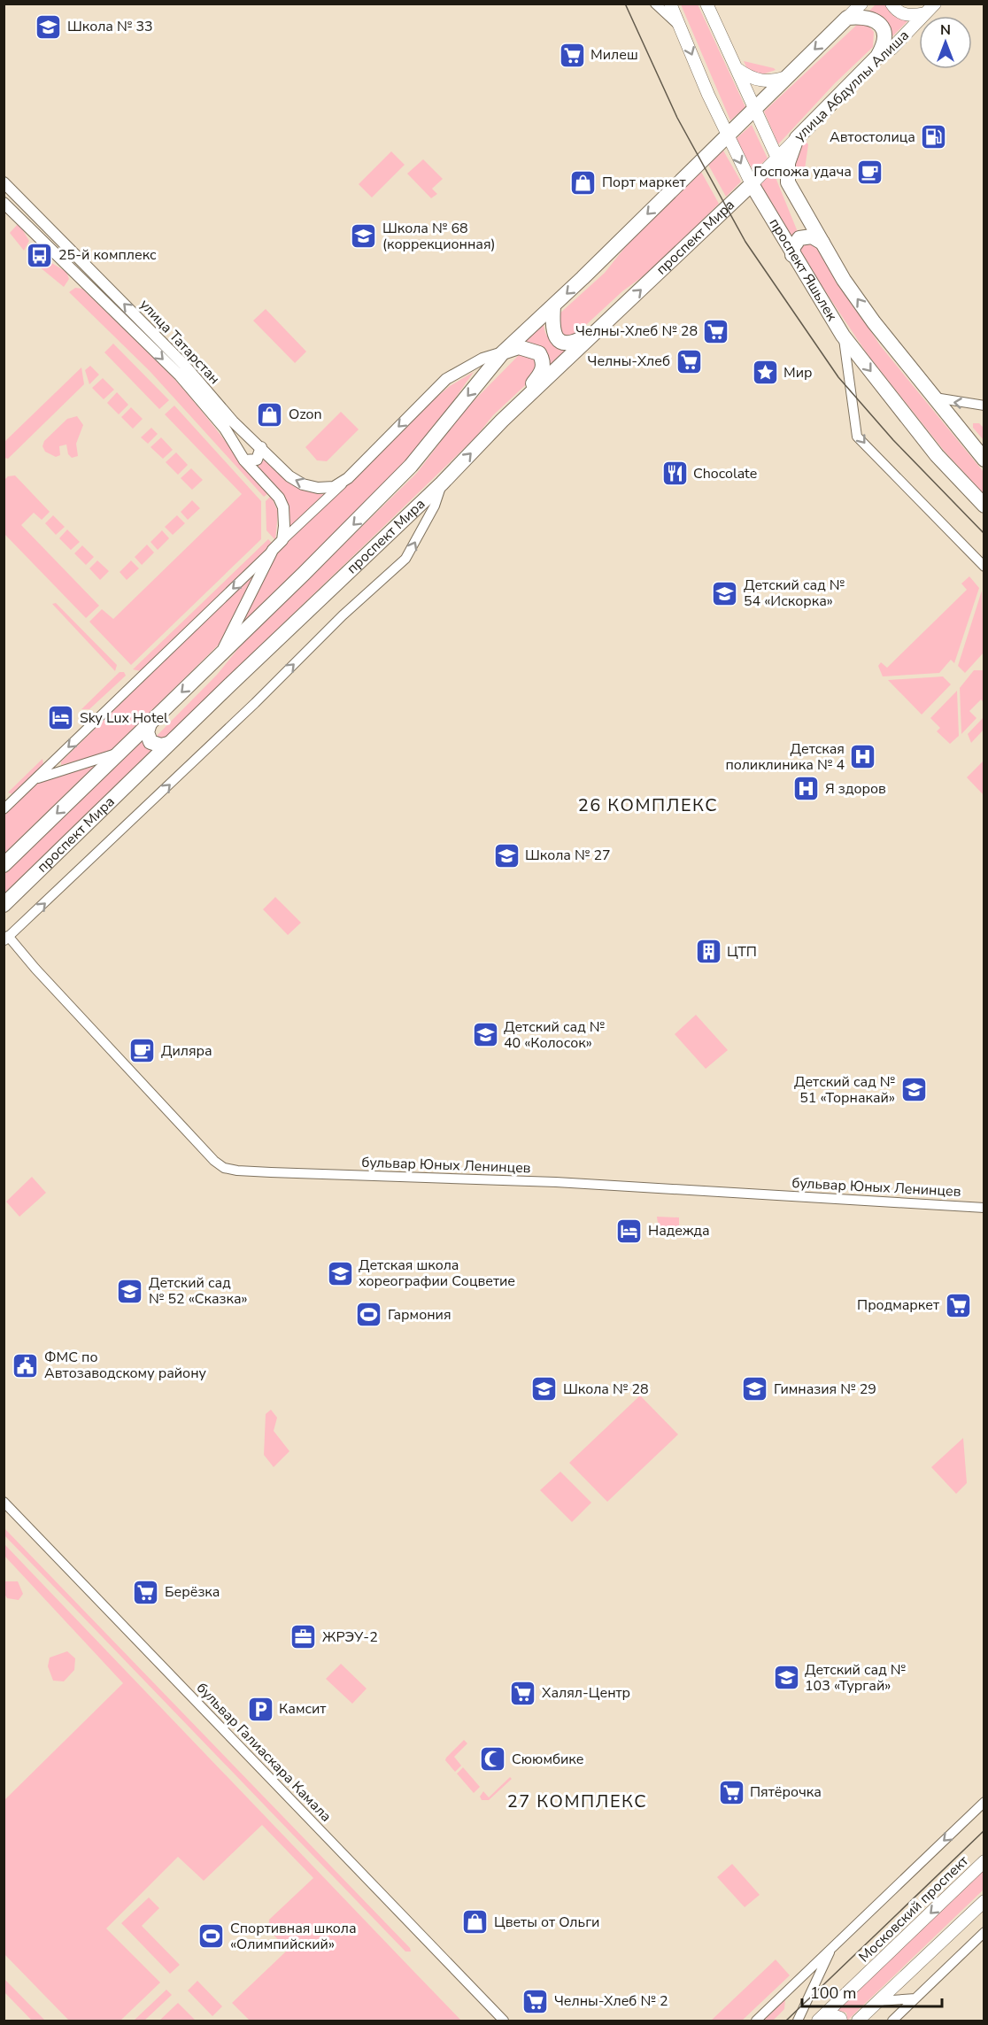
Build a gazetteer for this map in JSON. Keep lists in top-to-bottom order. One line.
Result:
{"streets":{"main road":["улица Абдуллы Алиша","проспект Мира","проспект Яшьлек","Московский проспект"],"street":["улица Татарстан","бульвар Юных Ленинцев","бульвар Галиаскара Камала"]},"crossings":[["улица Абдуллы Алиша","проспект Мира"],["проспект Мира","проспект Яшьлек"]],"districts":["26 КОМПЛЕКС","27 КОМПЛЕКС"],"places":{"school or university":["Школа № 33","Школа № 68 (коррекционная)","Детский сад № 54 «Искорка»","Школа № 27","Детский сад № 40 «Колосок»","Детский сад № 51 «Торнакай»","Детская школа хореографии Соцветие","Детский сад № 52 «Сказка»","Школа № 28","Гимназия № 29","Детский сад № 103 «Тургай»"],"supermarket":["Милеш","Челны-Хлеб № 28","Челны-Хлеб","Продмаркет","Берёзка","Халял-Центр","Пятёрочка","Челны-Хлеб № 2"],"fuel station":["Автостолица"],"cafe":["Госпожа удача","Диляра"],"shop":["Порт маркет","Ozon","Цветы от Ольги"],"bus stop":["25-й комплекс"],"place":["Мир"],"restaurant":["Chocolate"],"hotel":["Sky Lux Hotel","Надежда"],"hospital":["Детская поликлиника № 4","Я здоров"],"building":["ЦТП"],"sports":["Гармония","Спортивная школа «Олимпийский»"],"public building":["ФМС по Автозаводскому району"],"office":["ЖРЭУ-2"],"parking":["Камсит"],"mosque":["Сююмбике"]},"scale_bar":"100 m","north":"top"}
